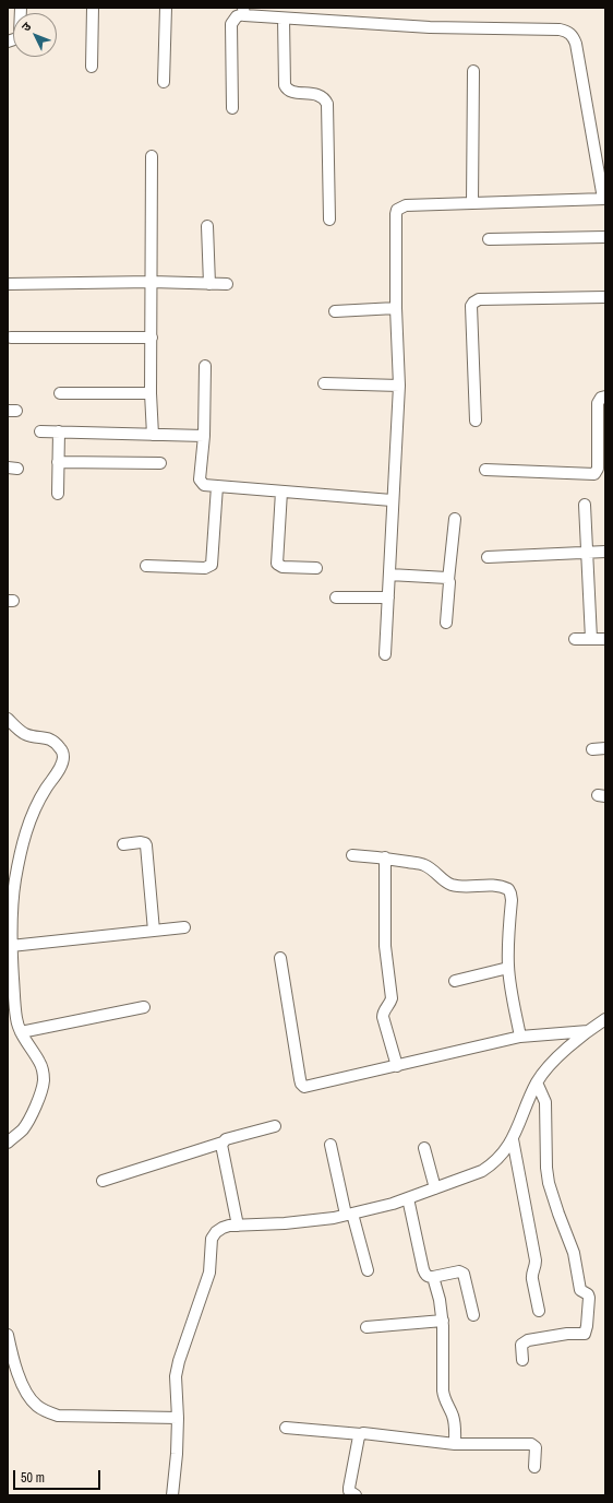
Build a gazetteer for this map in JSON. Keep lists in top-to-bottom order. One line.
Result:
{"scale_bar":"50 m","north":"top left"}
